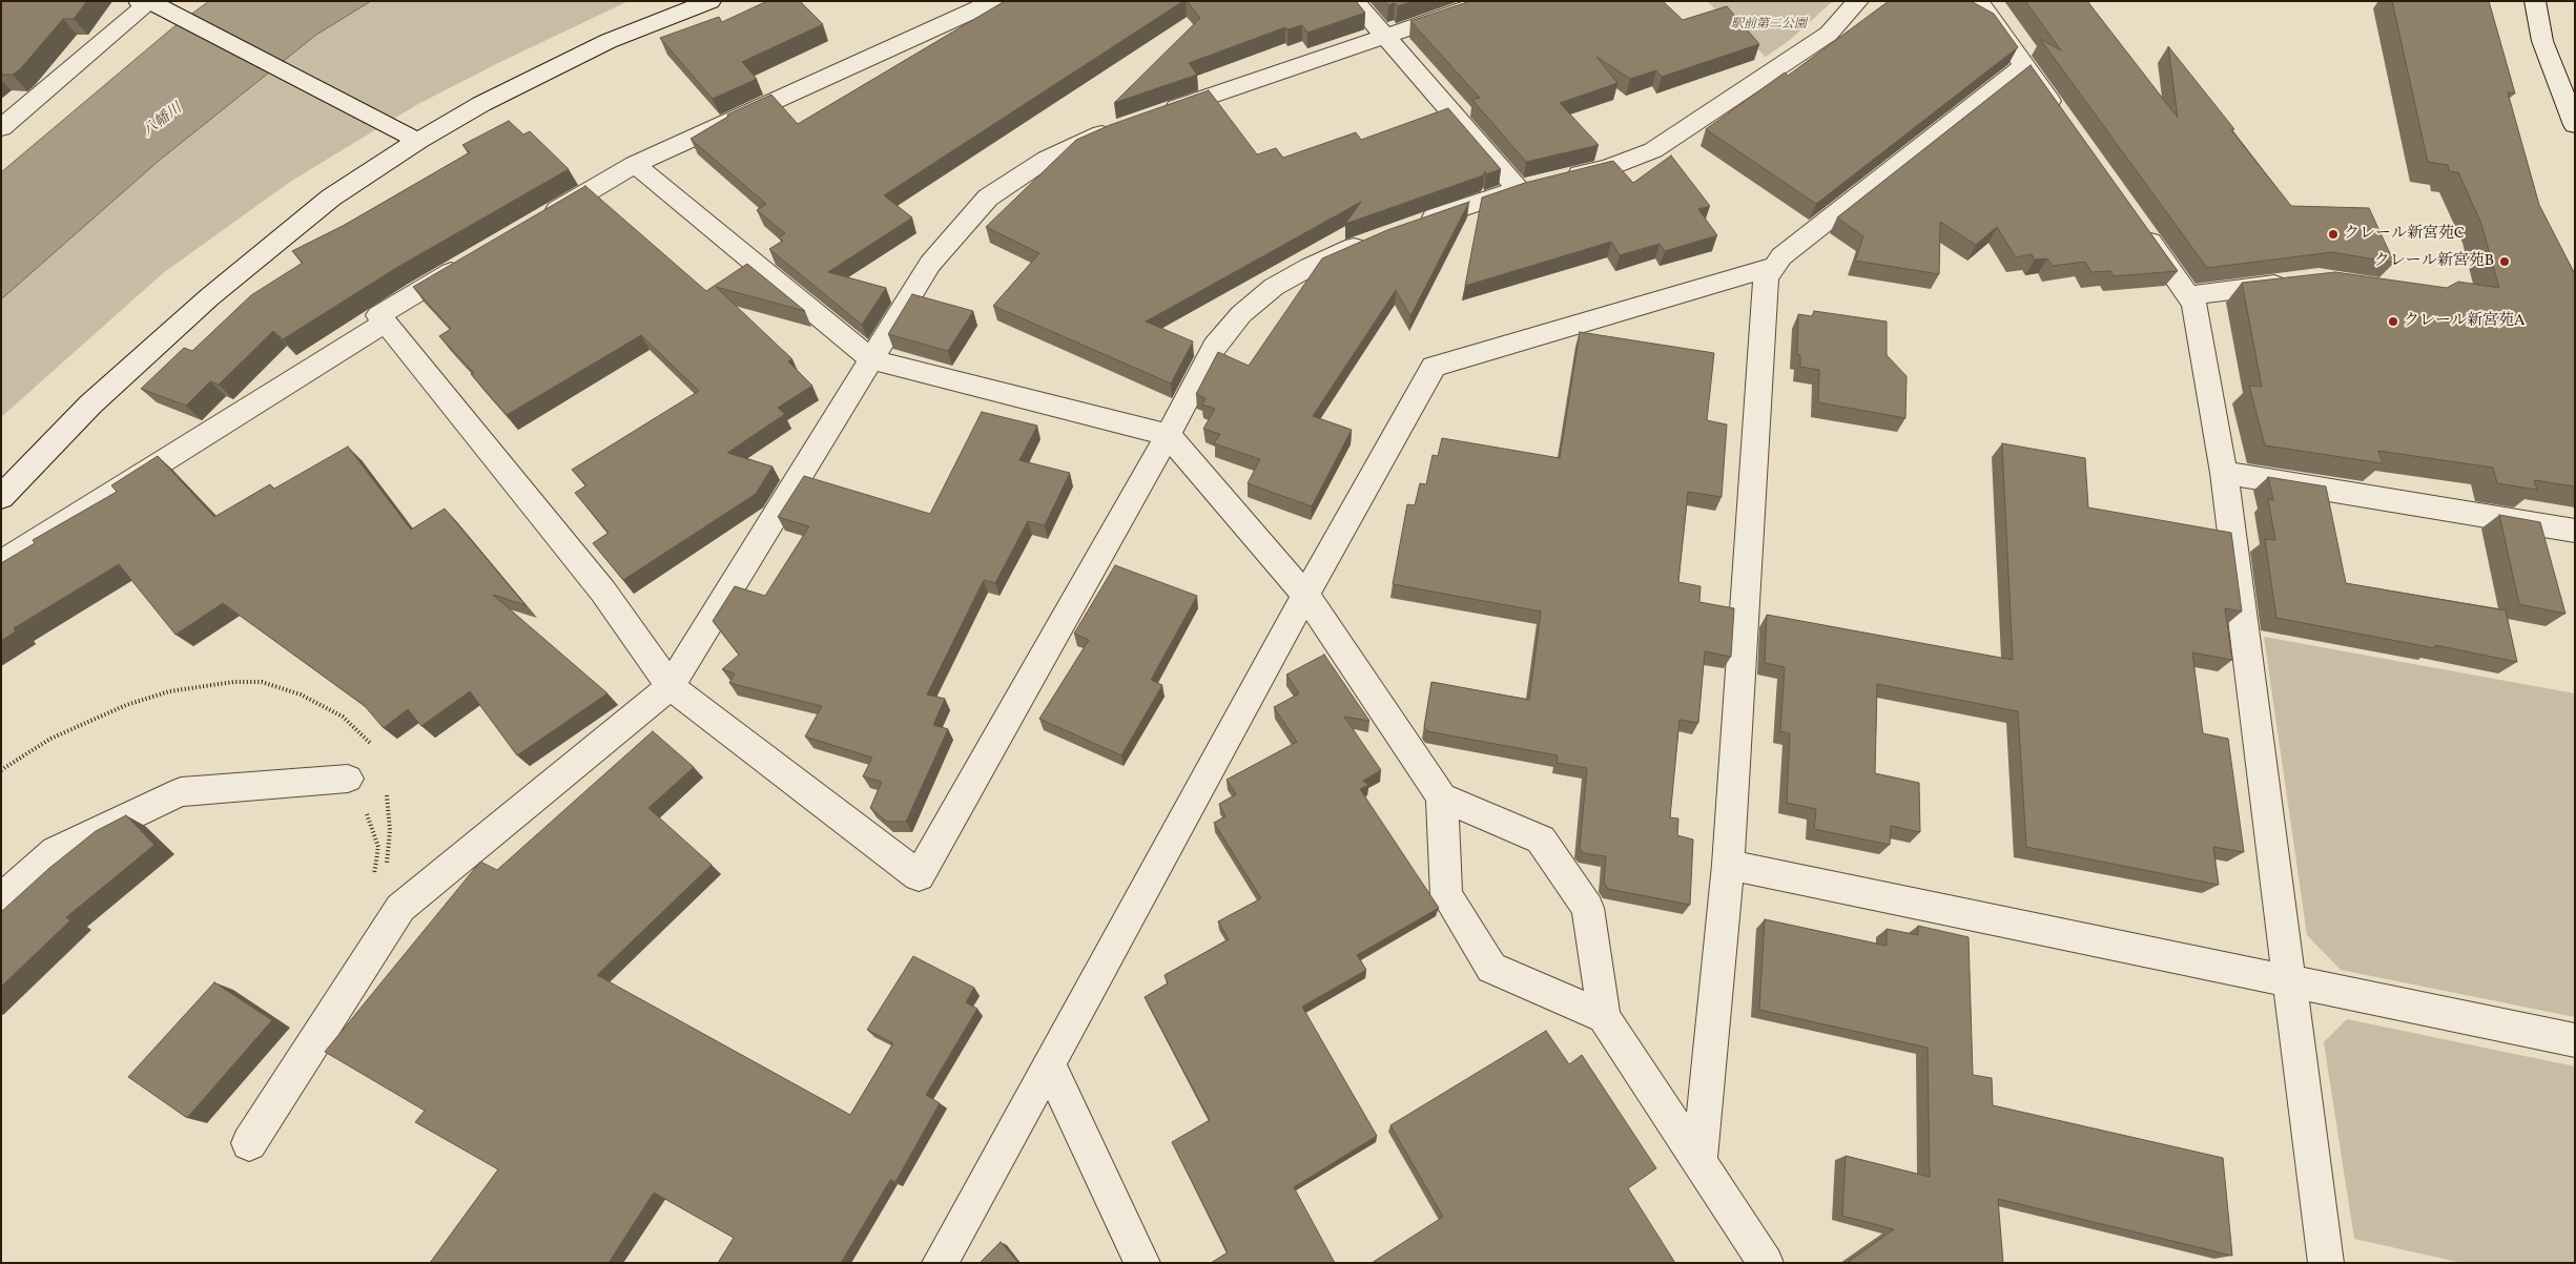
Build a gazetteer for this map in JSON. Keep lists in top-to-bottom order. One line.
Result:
{"water":["八幡川"],"parks":["駅前第二公園"],"places":["クレール新宮苑C","クレール新宮苑B","クレール新宮苑A"]}
